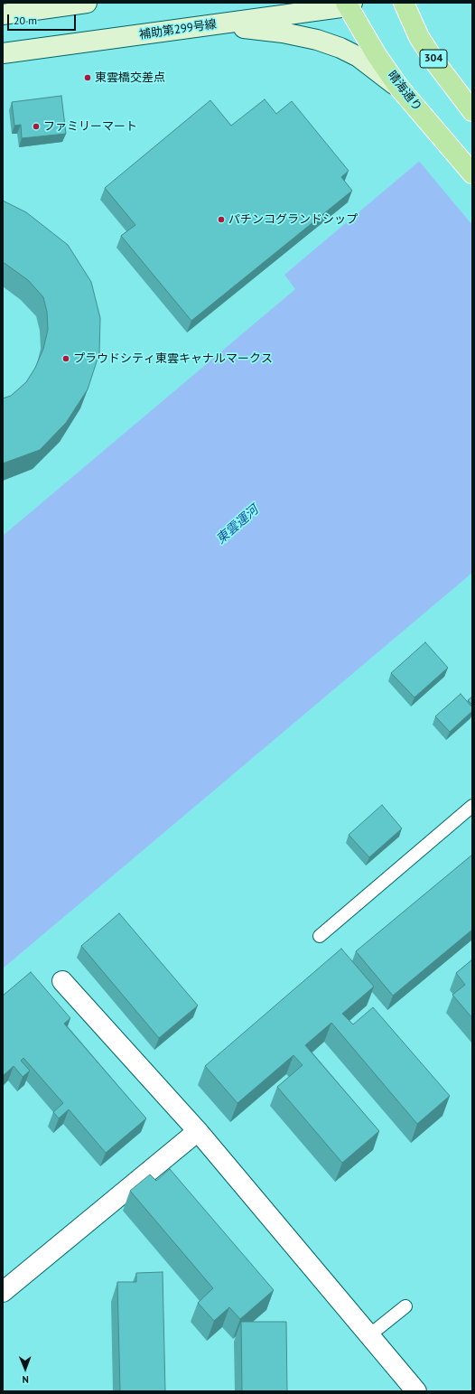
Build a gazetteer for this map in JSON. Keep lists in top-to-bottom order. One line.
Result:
{"streets":{"main road":["304","晴海通り"],"street":["補助第299号線"]},"crossings":[["補助第299号線","晴海通り"]],"water":["東雲運河"],"places":["東雲橋交差点","ファミリーマート","パチンコグランドシップ","プラウドシティ東雲キャナルマークス"],"scale_bar":"20 m","north":"bottom"}
